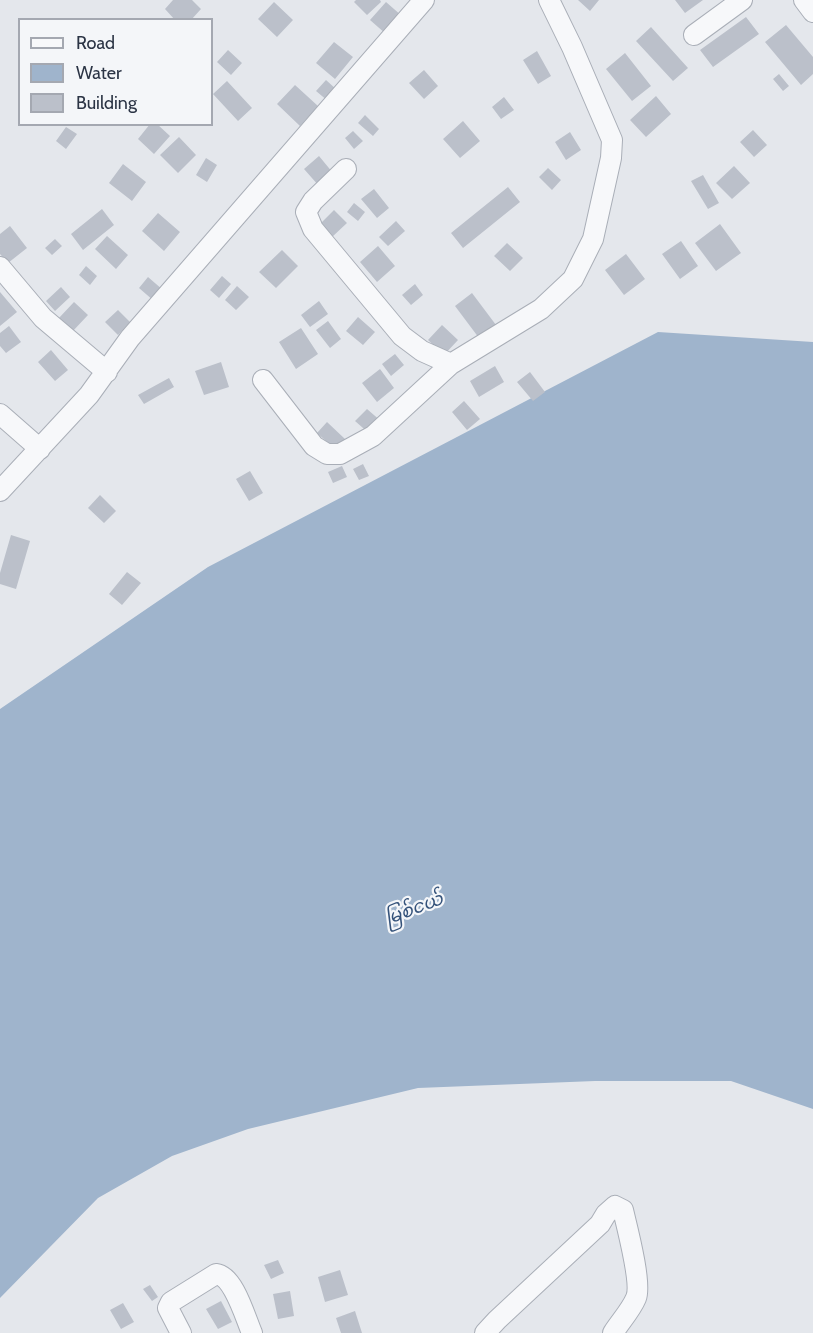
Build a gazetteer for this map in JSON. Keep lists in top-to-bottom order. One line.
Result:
{"water":["မြစ်ငယ်"],"legend":["Road","Water","Building"]}
